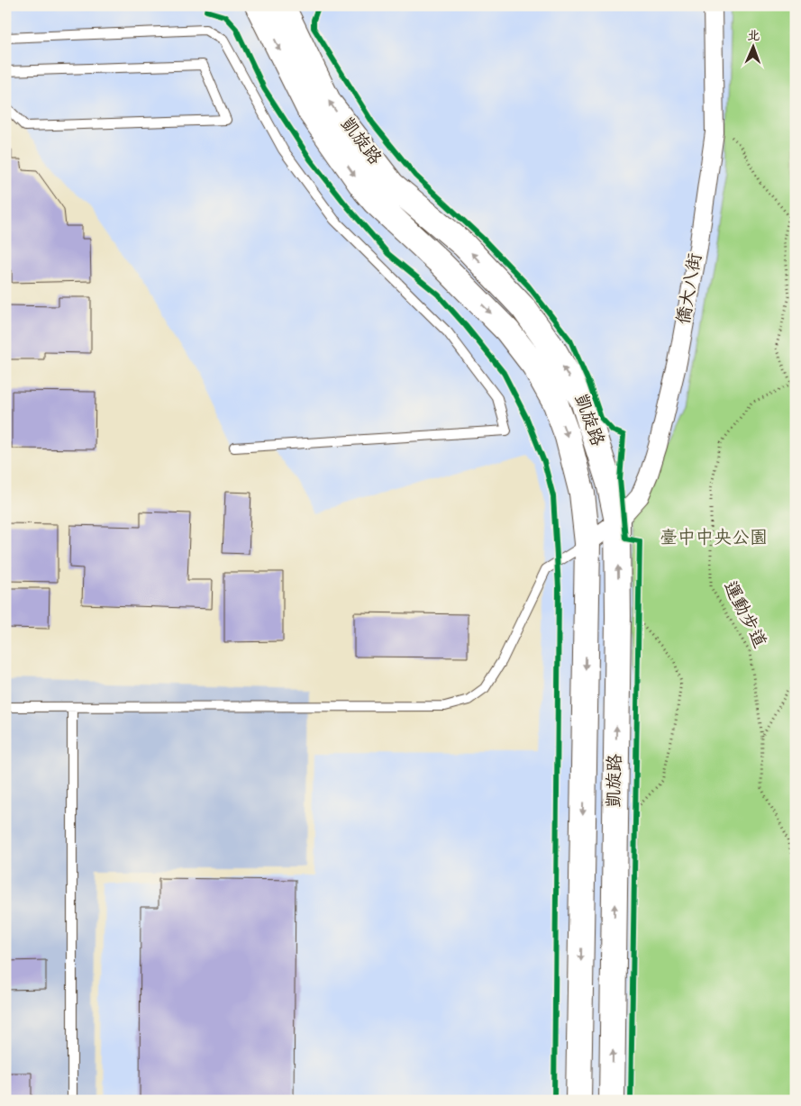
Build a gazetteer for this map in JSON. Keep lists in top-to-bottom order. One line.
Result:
{"streets":{"street":["凱旋路","僑大八街"],"path":["運動步道"]},"crossings":[["凱旋路","僑大八街"]],"parks":["臺中中央公園"],"north":"top"}
